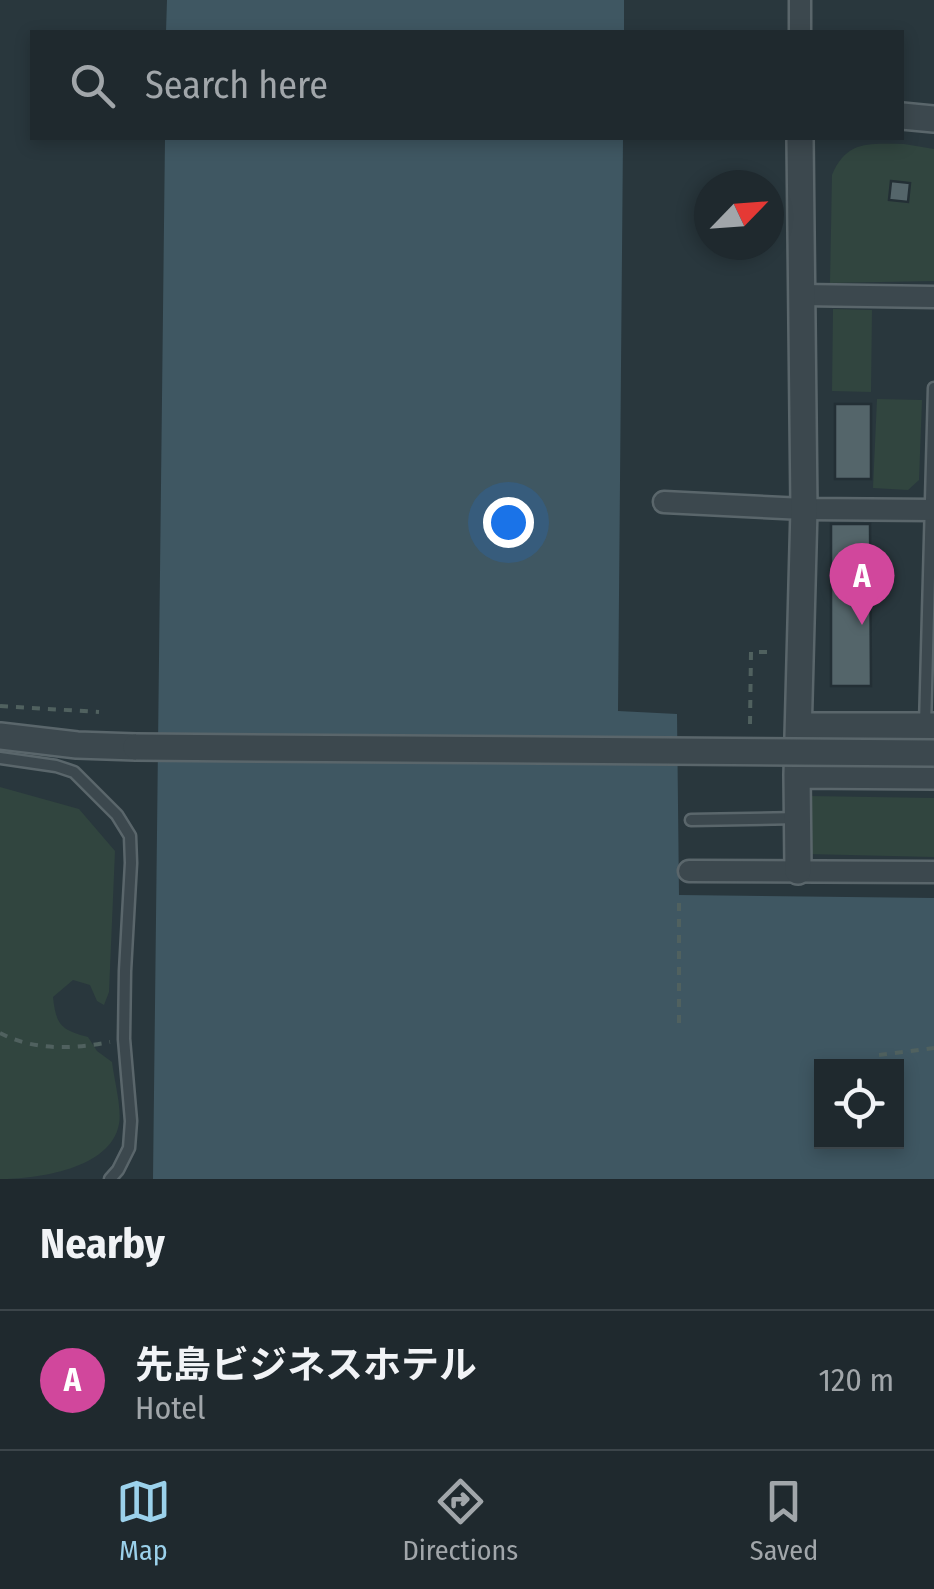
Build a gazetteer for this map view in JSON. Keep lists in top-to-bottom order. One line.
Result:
{"north":"top right","page":{"search":"Search here","pins":"A","heading":"Nearby","list":[{"mark":"A","name":"先島ビジネスホテル","note":"Hotel","value":"120 m"}],"nav":["Map","Directions","Saved"]}}
